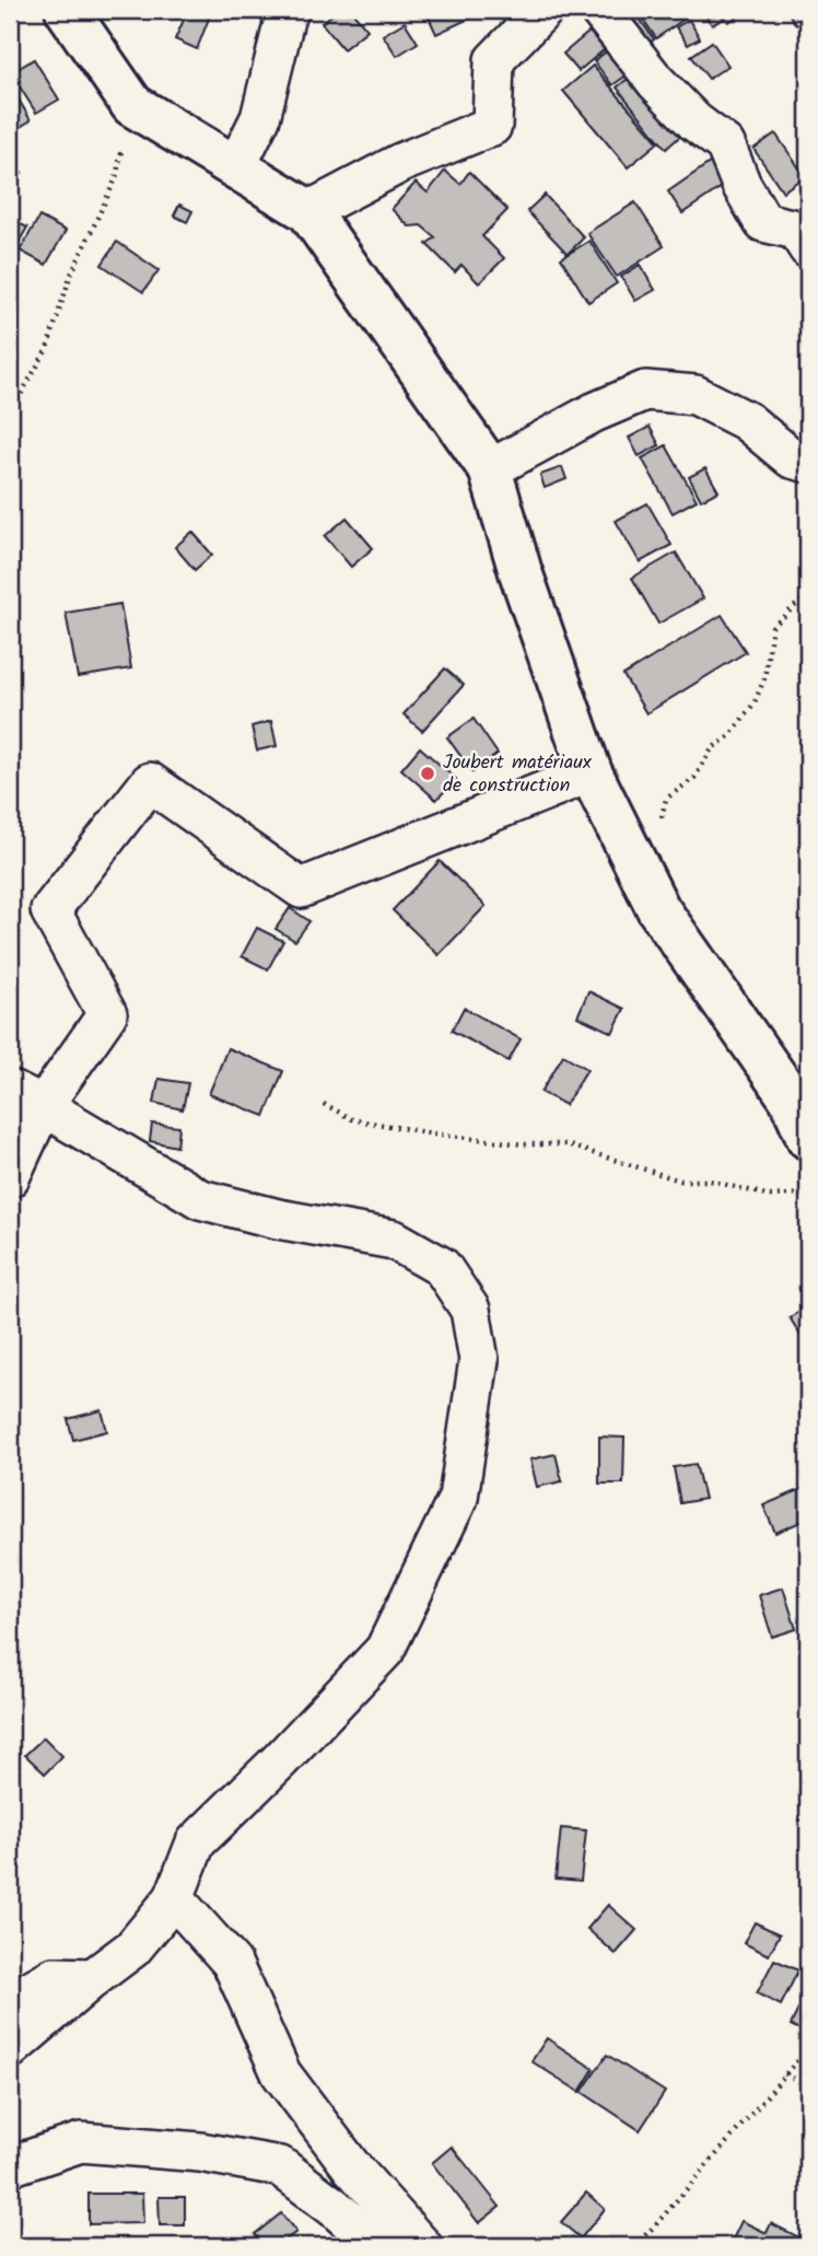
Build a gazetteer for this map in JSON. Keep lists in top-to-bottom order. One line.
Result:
{"places":["Joubert matériaux de construction"]}
